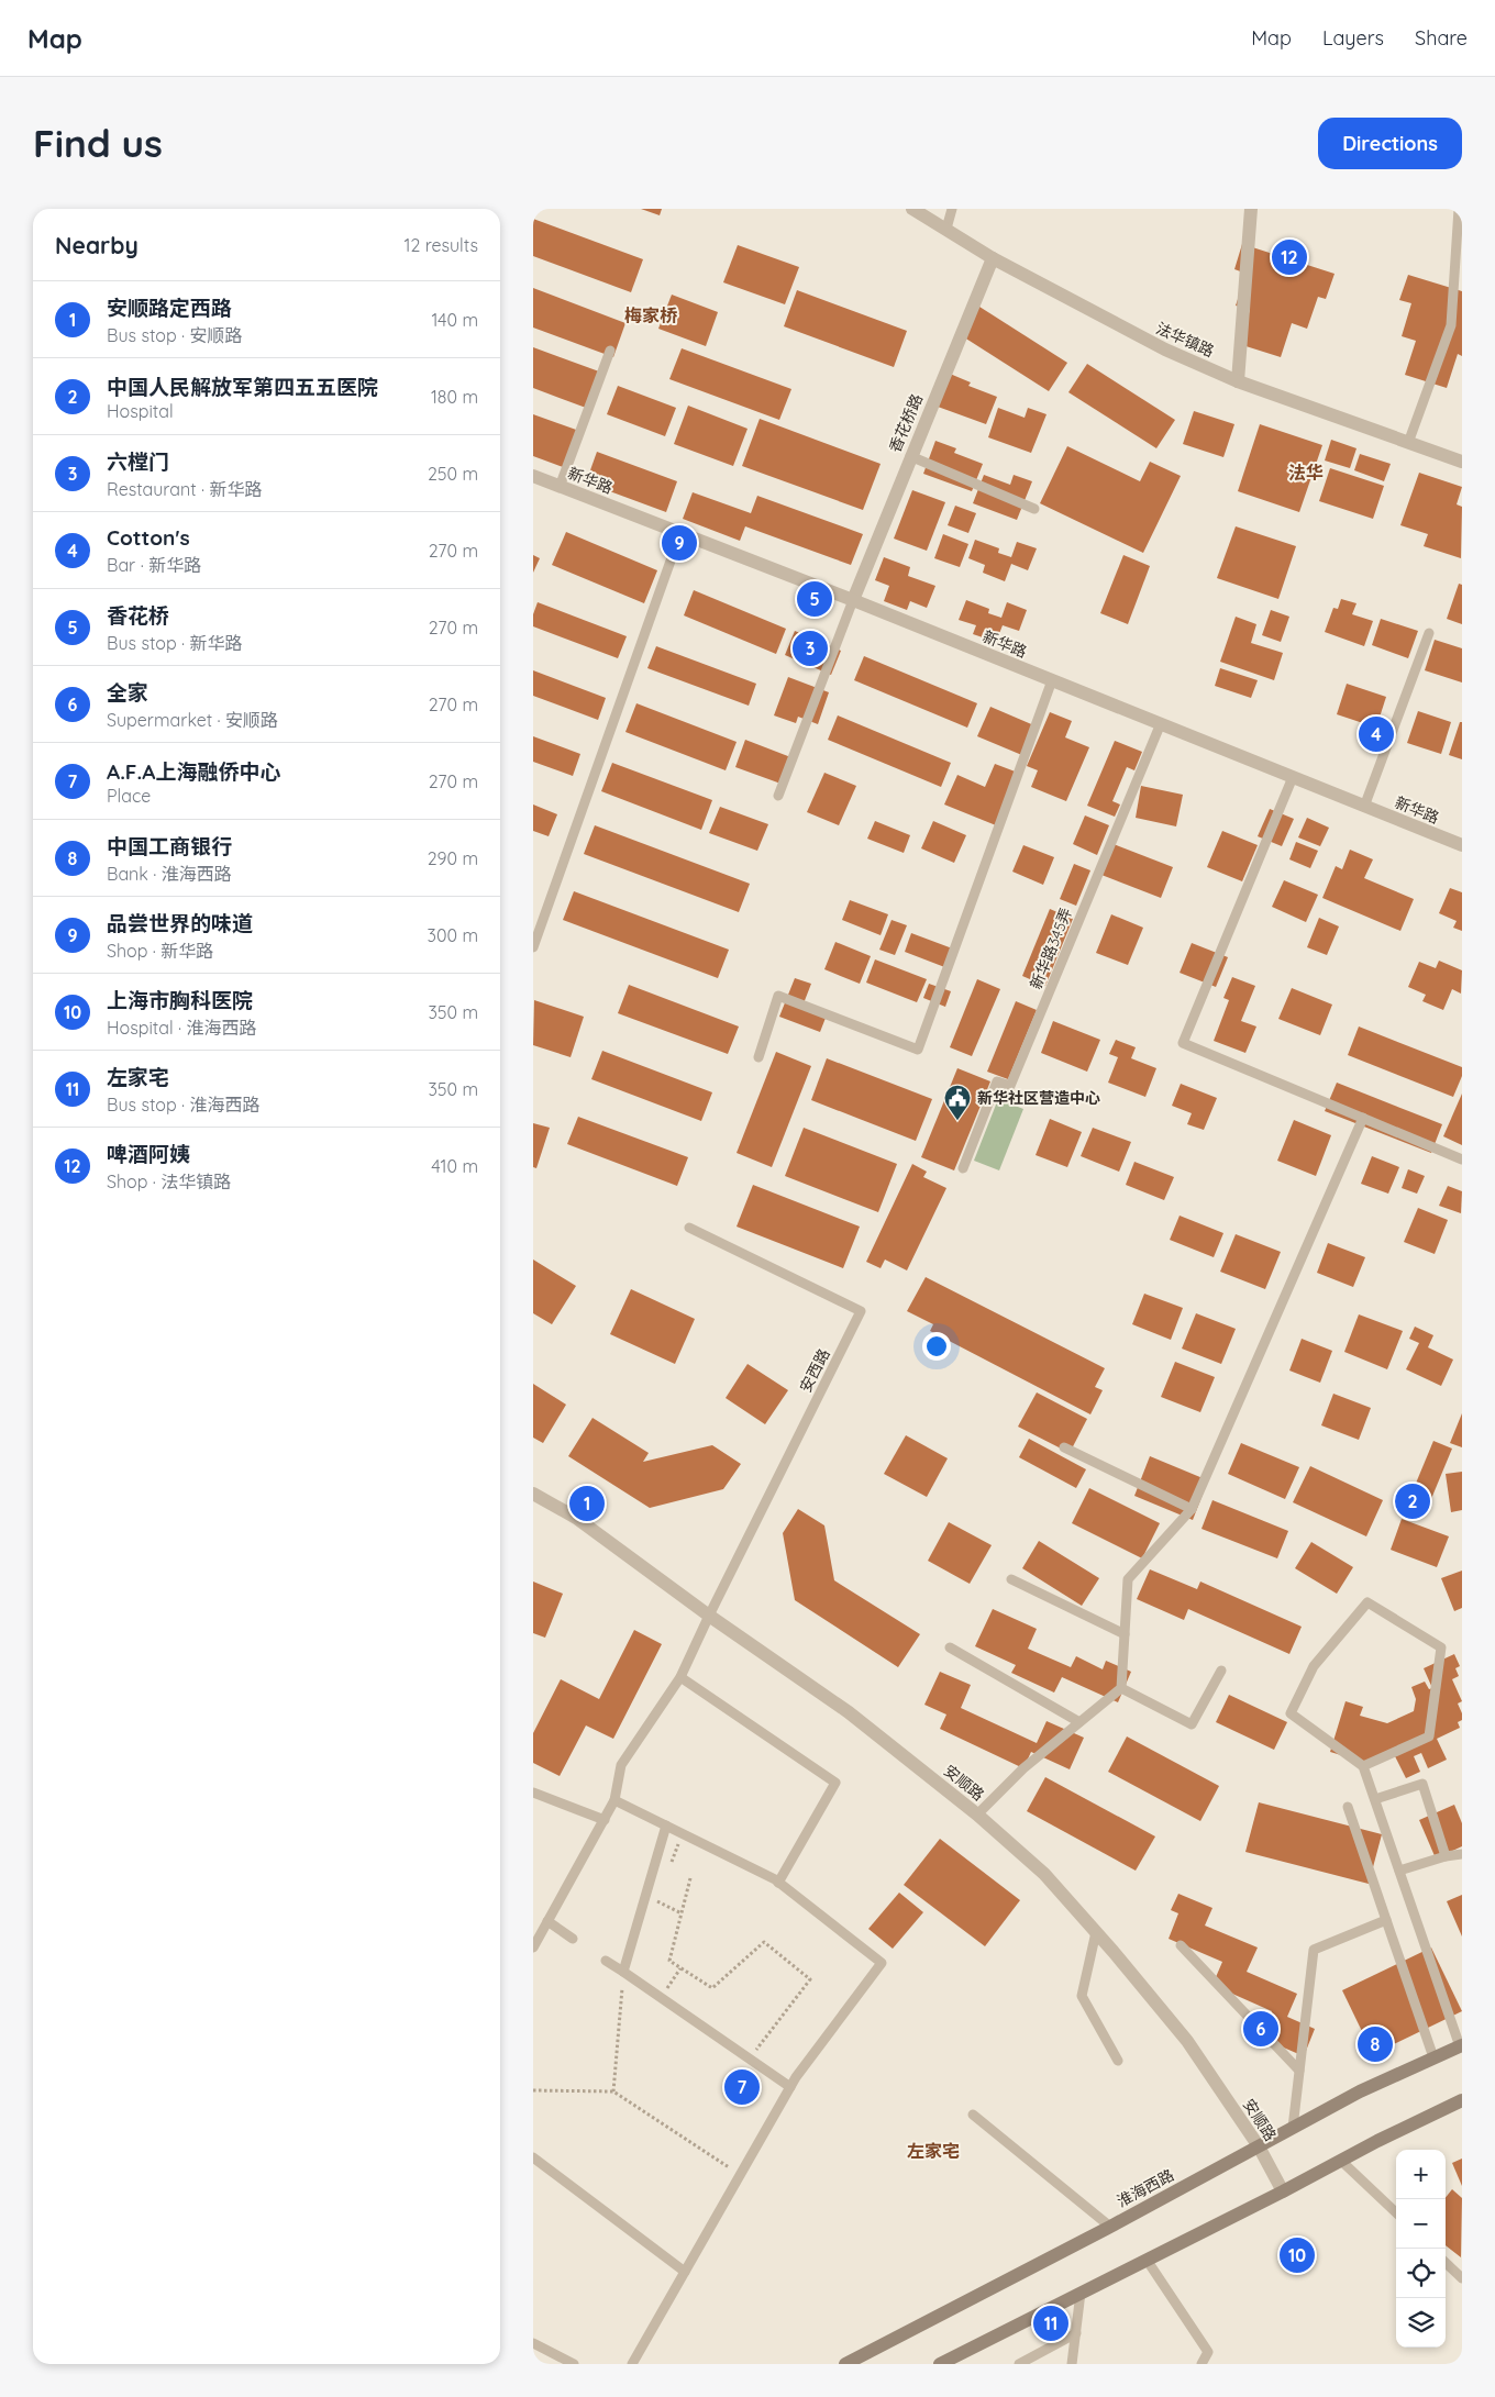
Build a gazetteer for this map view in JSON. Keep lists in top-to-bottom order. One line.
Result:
{"streets":{"main road":["淮海西路"],"street":["法华镇路","香花桥路","新华路","安顺路"],"lane":["新华路345弄","安西路"]},"crossings":[["法华镇路","香花桥路"],["香花桥路","新华路"],["新华路","新华路345弄"],["安西路","安顺路"],["安顺路","淮海西路"]],"districts":["梅家桥","法华","左家宅"],"places":{"public building":["新华社区营造中心"]},"page":{"header":"Map","nav":["Map","Layers","Share"],"buttons":"Directions","title":"Find us","heading":["Nearby","12 results"],"pins":["12","9","5","3","4","2","1","6","8","7","10","11"],"list":[{"mark":"1","name":"安顺路定西路","note":"Bus stop · 安顺路","value":"140 m"},{"mark":"2","name":"中国人民解放军第四五五医院","note":"Hospital","value":"180 m"},{"mark":"3","name":"六樘门","note":"Restaurant · 新华路","value":"250 m"},{"mark":"4","name":"Cotton's","note":"Bar · 新华路","value":"270 m"},{"mark":"5","name":"香花桥","note":"Bus stop · 新华路","value":"270 m"},{"mark":"6","name":"全家","note":"Supermarket · 安顺路","value":"270 m"},{"mark":"7","name":"A.F.A上海融侨中心","note":"Place","value":"270 m"},{"mark":"8","name":"中国工商银行","note":"Bank · 淮海西路","value":"290 m"},{"mark":"9","name":"品尝世界的味道","note":"Shop · 新华路","value":"300 m"},{"mark":"10","name":"上海市胸科医院","note":"Hospital · 淮海西路","value":"350 m"},{"mark":"11","name":"左家宅","note":"Bus stop · 淮海西路","value":"350 m"},{"mark":"12","name":"啤酒阿姨","note":"Shop · 法华镇路","value":"410 m"}],"map_buttons":["+","−"]}}
